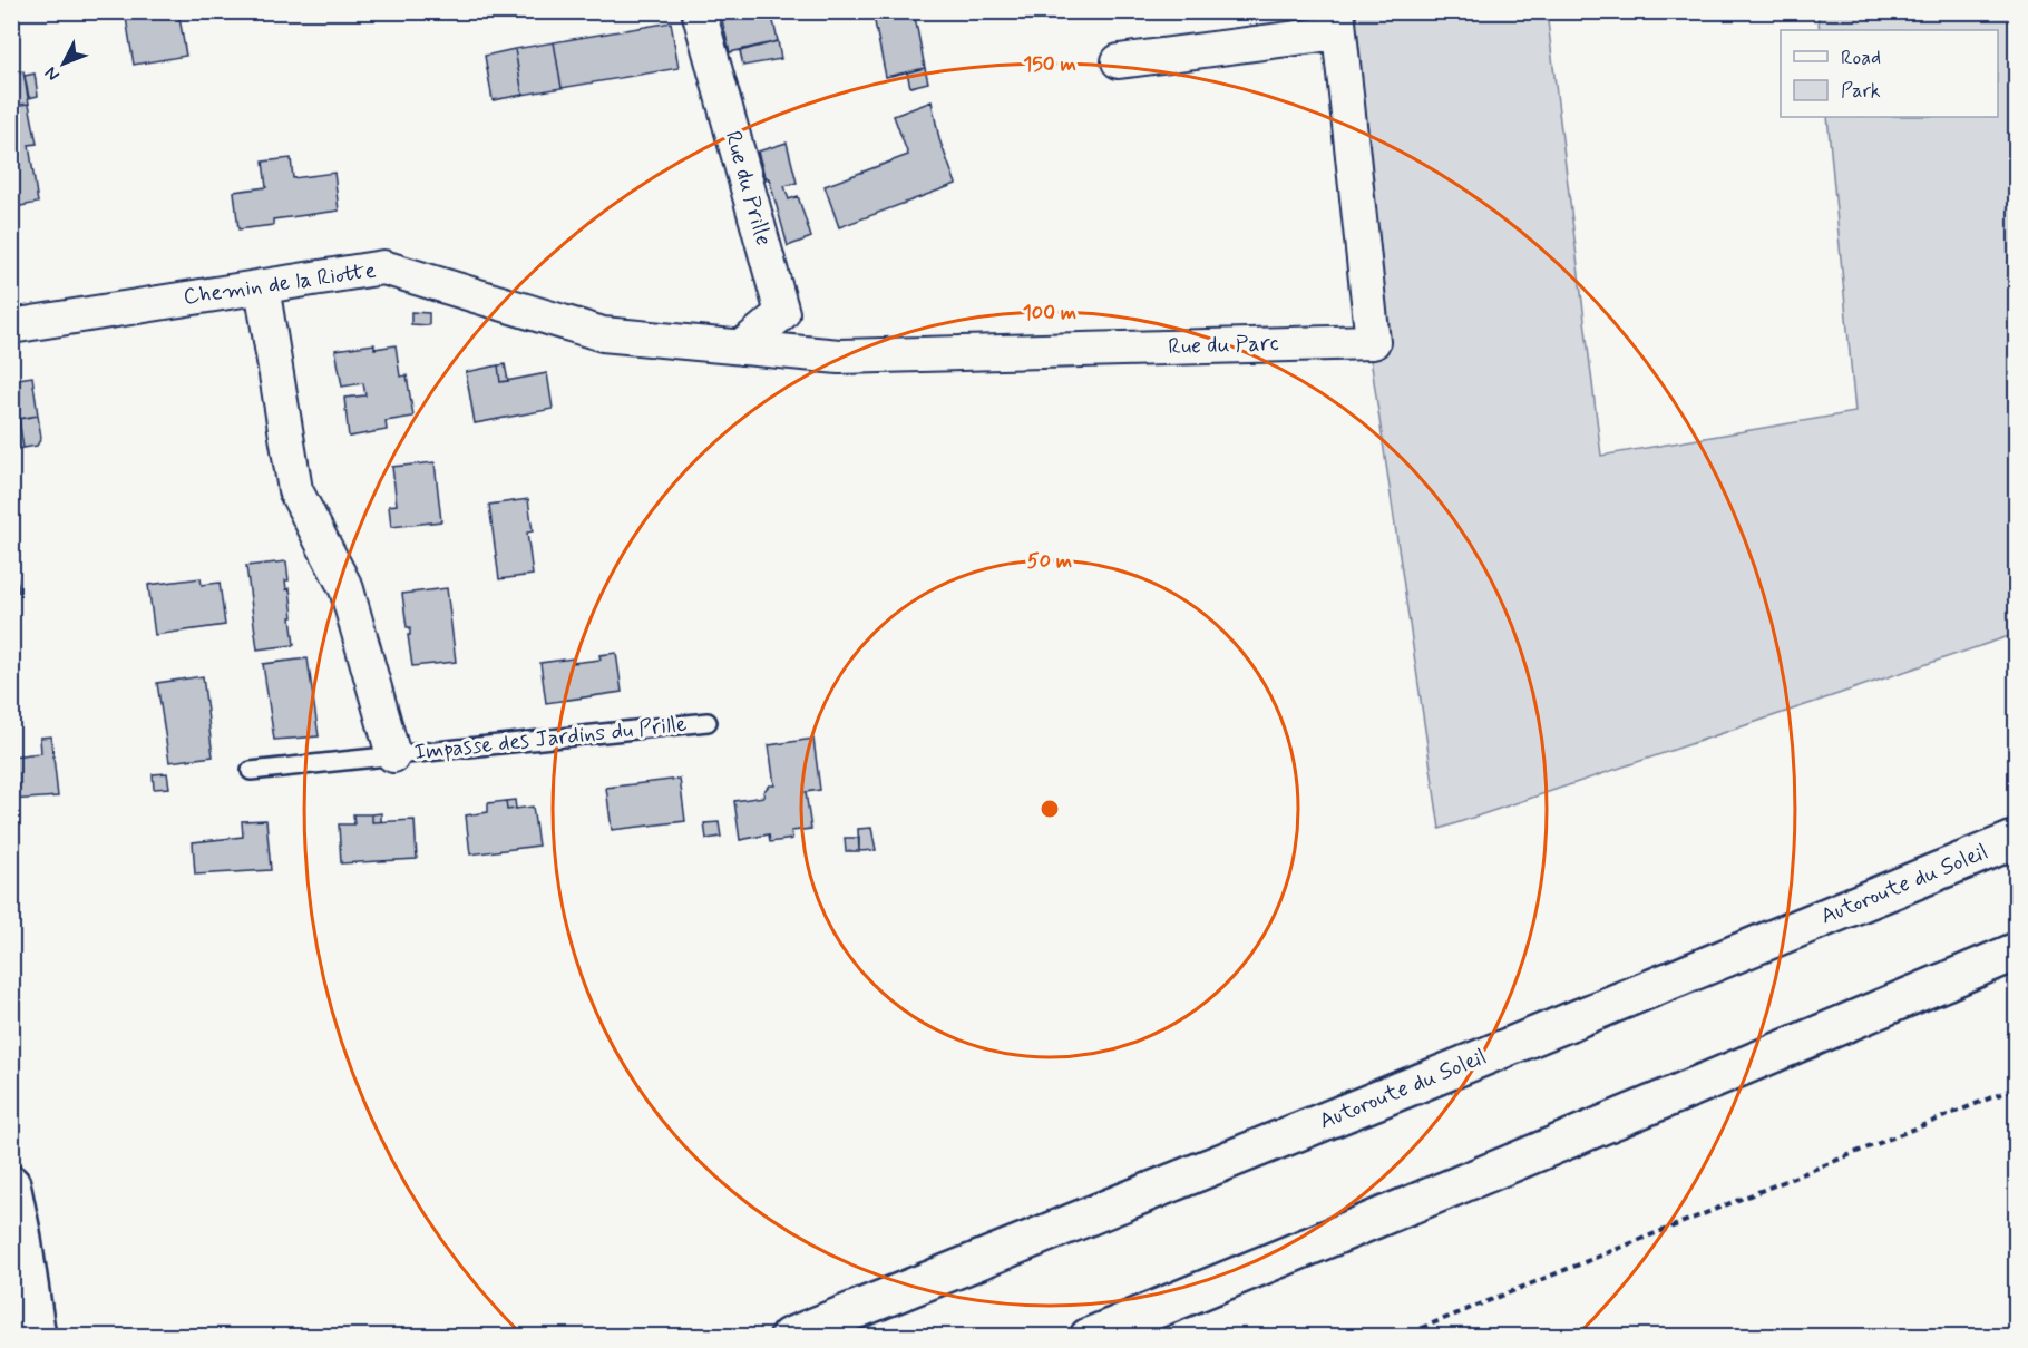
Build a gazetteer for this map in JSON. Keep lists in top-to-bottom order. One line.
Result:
{"streets":{"main road":["Autoroute du Soleil"],"street":["Rue du Prille","Chemin de la Riotte","Rue du Parc","Impasse des Jardins du Prille"]},"crossings":[["Rue du Prille","Chemin de la Riotte"],["Rue du Prille","Rue du Parc"],["Chemin de la Riotte","Rue du Parc"],["Chemin de la Riotte","Impasse des Jardins du Prille"]],"legend":["Road","Park"],"north":"bottom left","rings":["150 m","100 m","50 m"]}
